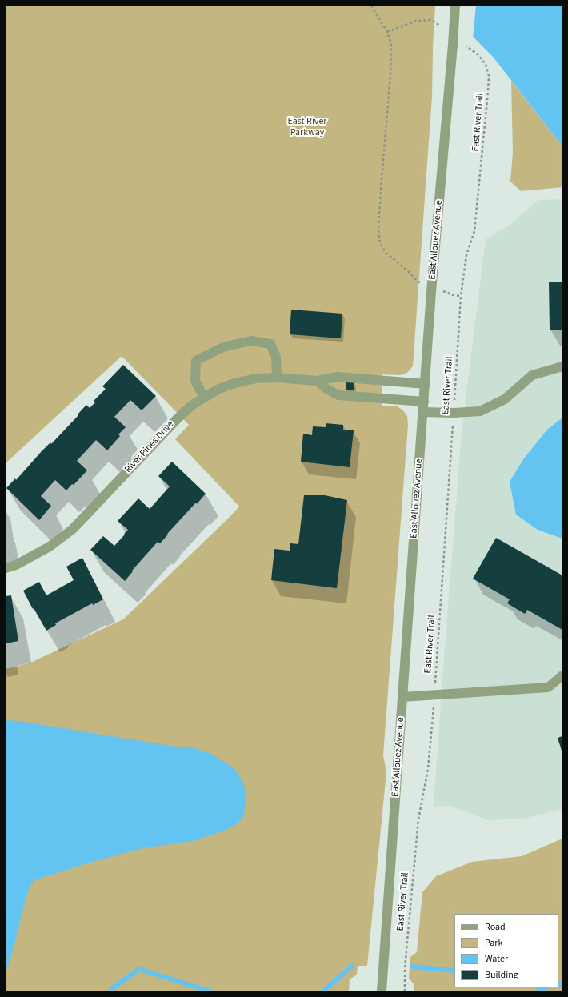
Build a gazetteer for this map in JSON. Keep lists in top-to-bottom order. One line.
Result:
{"streets":{"street":["East Allouez Avenue","River Pines Drive"],"path":["East River Trail"]},"crossings":[["East Allouez Avenue","River Pines Drive"]],"parks":["East River Parkway"],"legend":["Road","Park","Water","Building"]}
